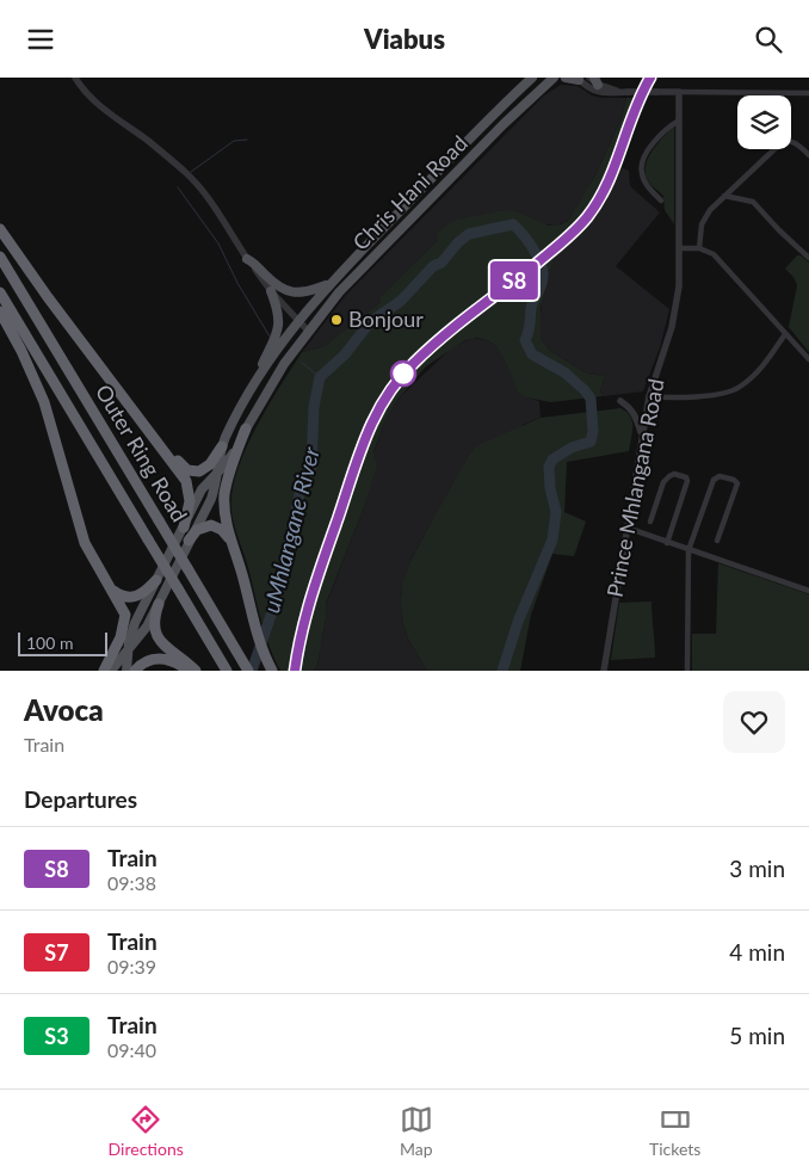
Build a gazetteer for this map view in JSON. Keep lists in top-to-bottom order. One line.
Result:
{"streets":{"highway":["Outer Ring Road"],"main road":["Chris Hani Road"],"street":["Prince Mhlangana Road"]},"water":["uMhlangane River"],"places":["Bonjour"],"scale_bar":"100 m","page":{"header":"Viabus","on_map":"S8","scale":"100 m","heading":[["Avoca","Train"],"Departures"],"list":[{"mark":"S8","name":"Train","note":"09:38","value":"3 min"},{"mark":"S7","name":"Train","note":"09:39","value":"4 min"},{"mark":"S3","name":"Train","note":"09:40","value":"5 min"}],"tabs":["Directions","Map","Tickets"]}}
